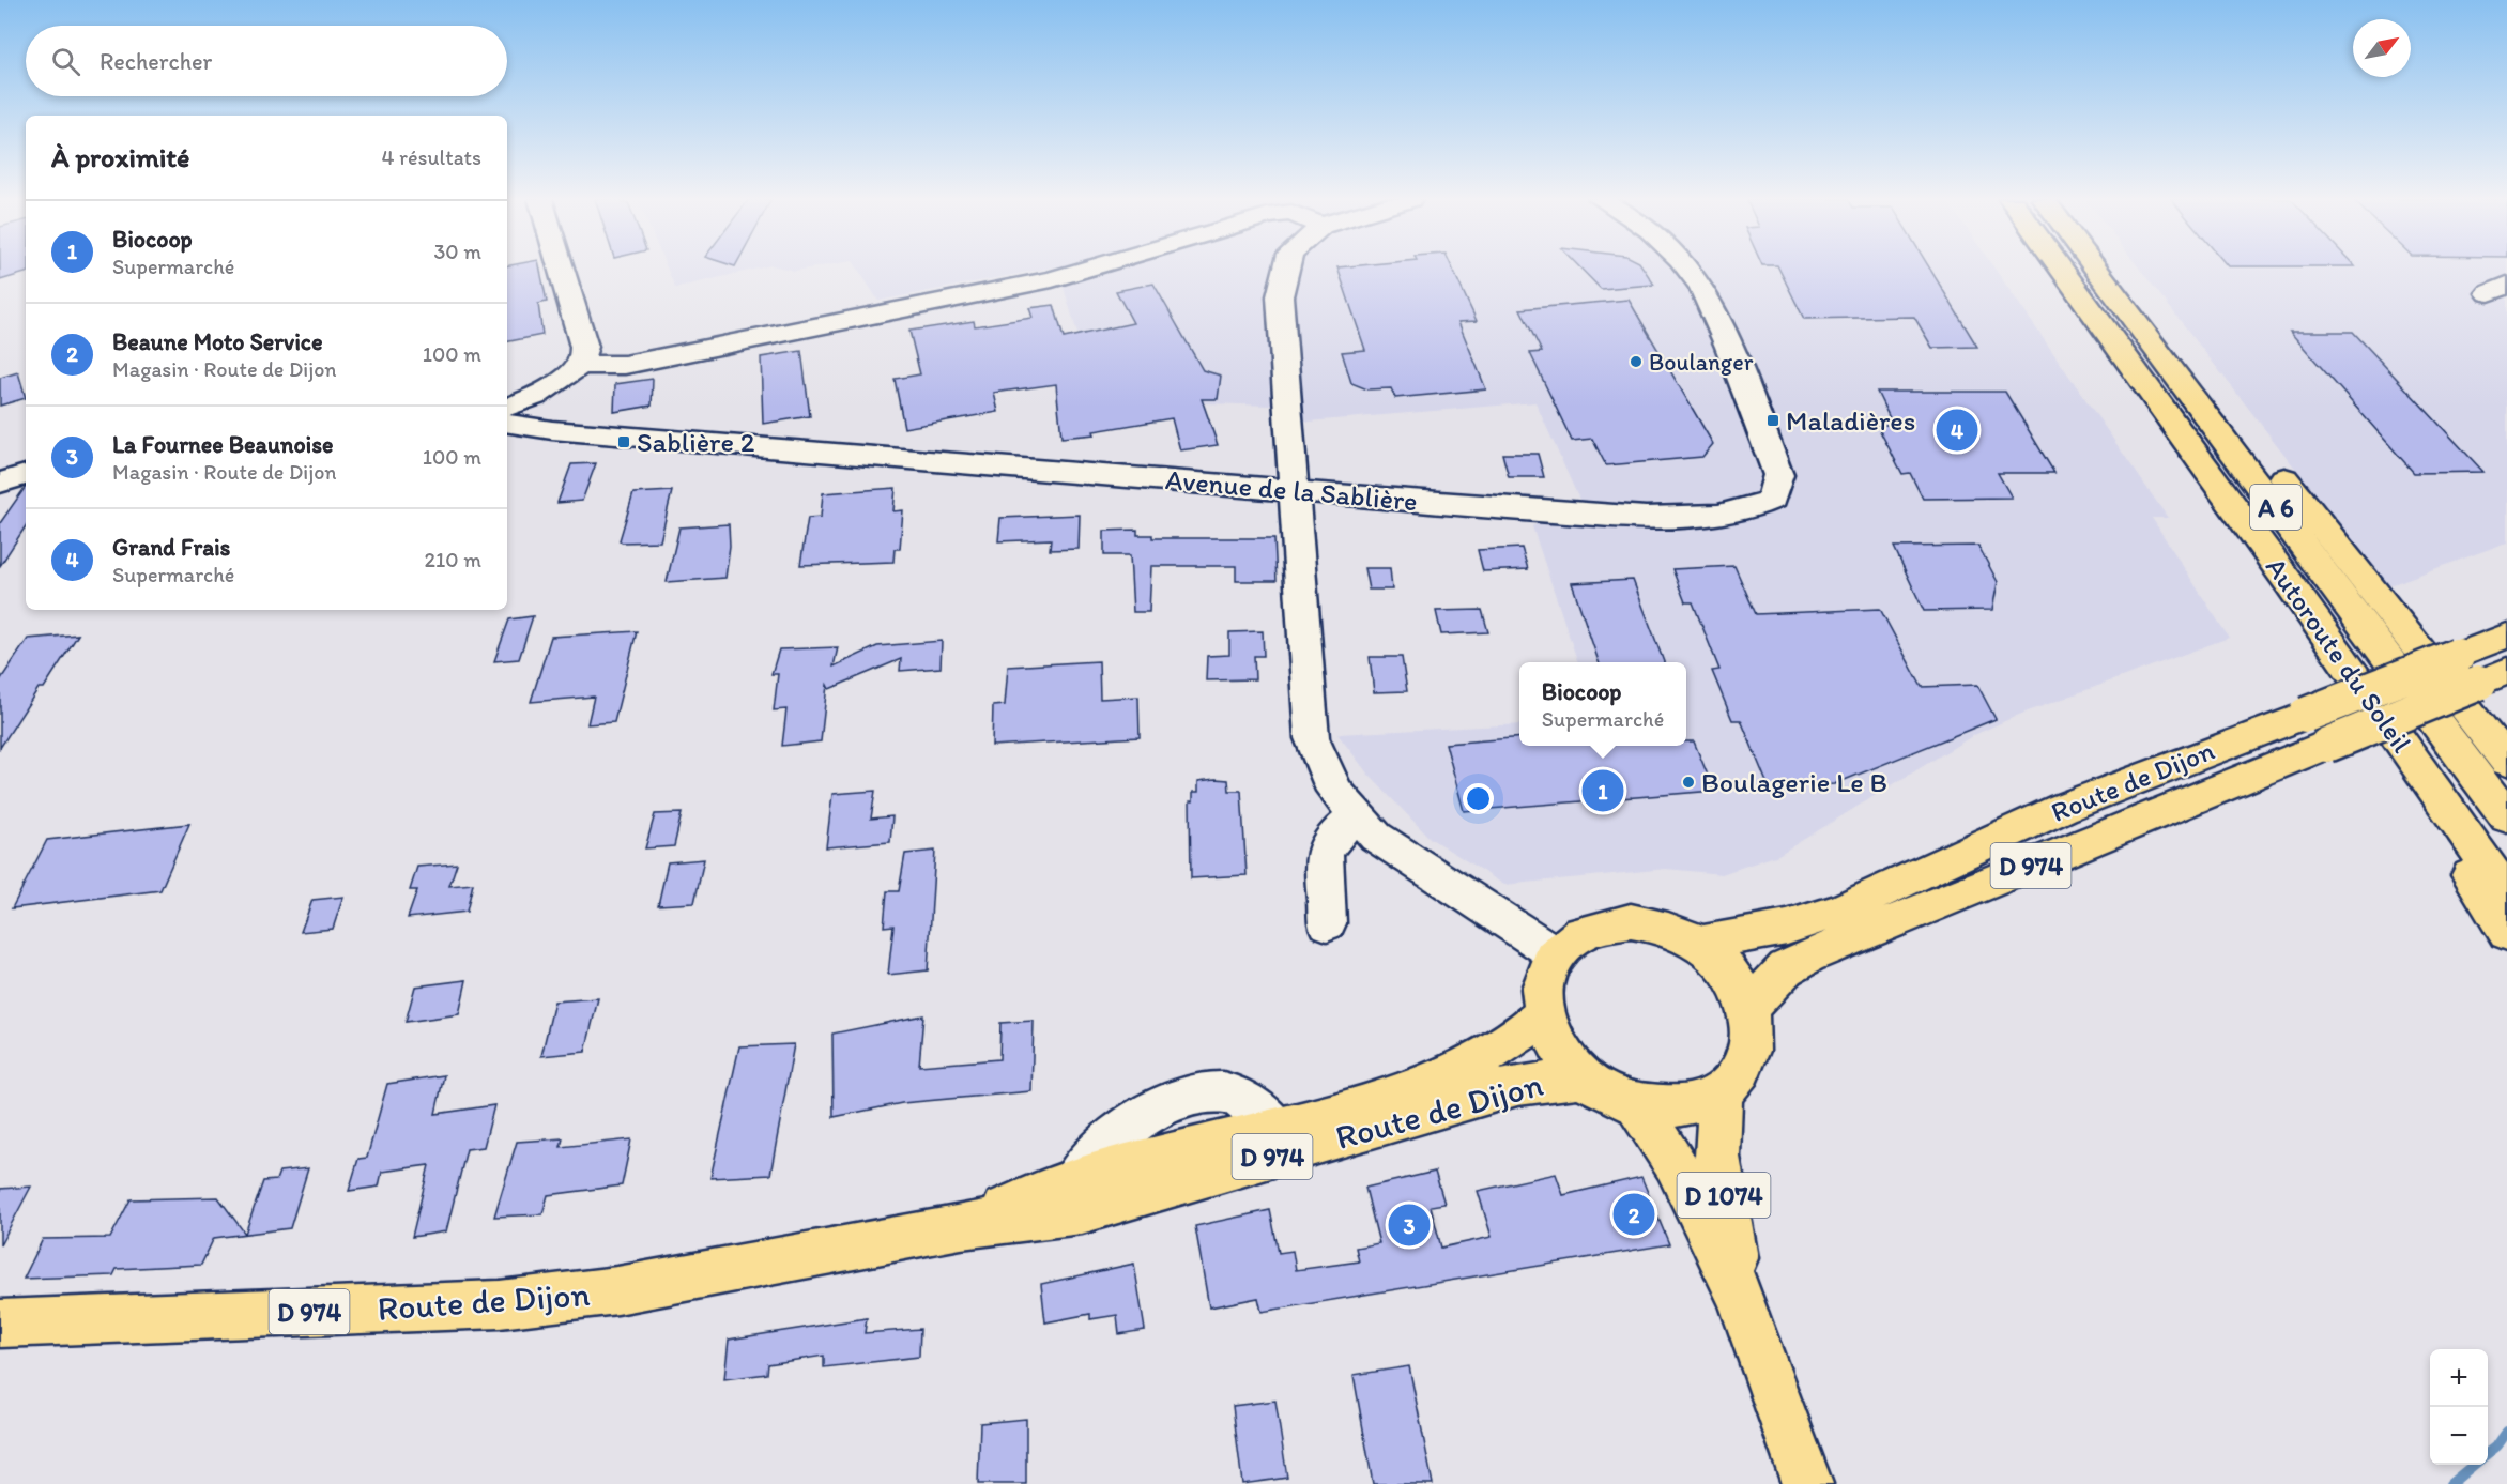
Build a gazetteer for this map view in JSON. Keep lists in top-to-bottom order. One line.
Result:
{"streets":{"main road":["A 6","Autoroute du Soleil","Route de Dijon","D 974","D 1074"],"street":["Avenue de la Sablière"]},"crossings":[["Route de Dijon","D 1074"]],"places":{"other":["Boulanger","Boulagerie Le B"],"transit":["Maladières","Sablière 2"]},"north":"top right","page":{"search":"Rechercher","heading":["À proximité","4 résultats"],"list":[{"mark":"1","name":"Biocoop","note":"Supermarché","value":"30 m"},{"mark":"2","name":"Beaune Moto Service","note":"Magasin · Route de Dijon","value":"100 m"},{"mark":"3","name":"La Fournee Beaunoise","note":"Magasin · Route de Dijon","value":"100 m"},{"mark":"4","name":"Grand Frais","note":"Supermarché","value":"210 m"}],"pins":["4","1","2","3"],"popup":["Biocoop","Supermarché"],"map_buttons":["+","−"]}}
